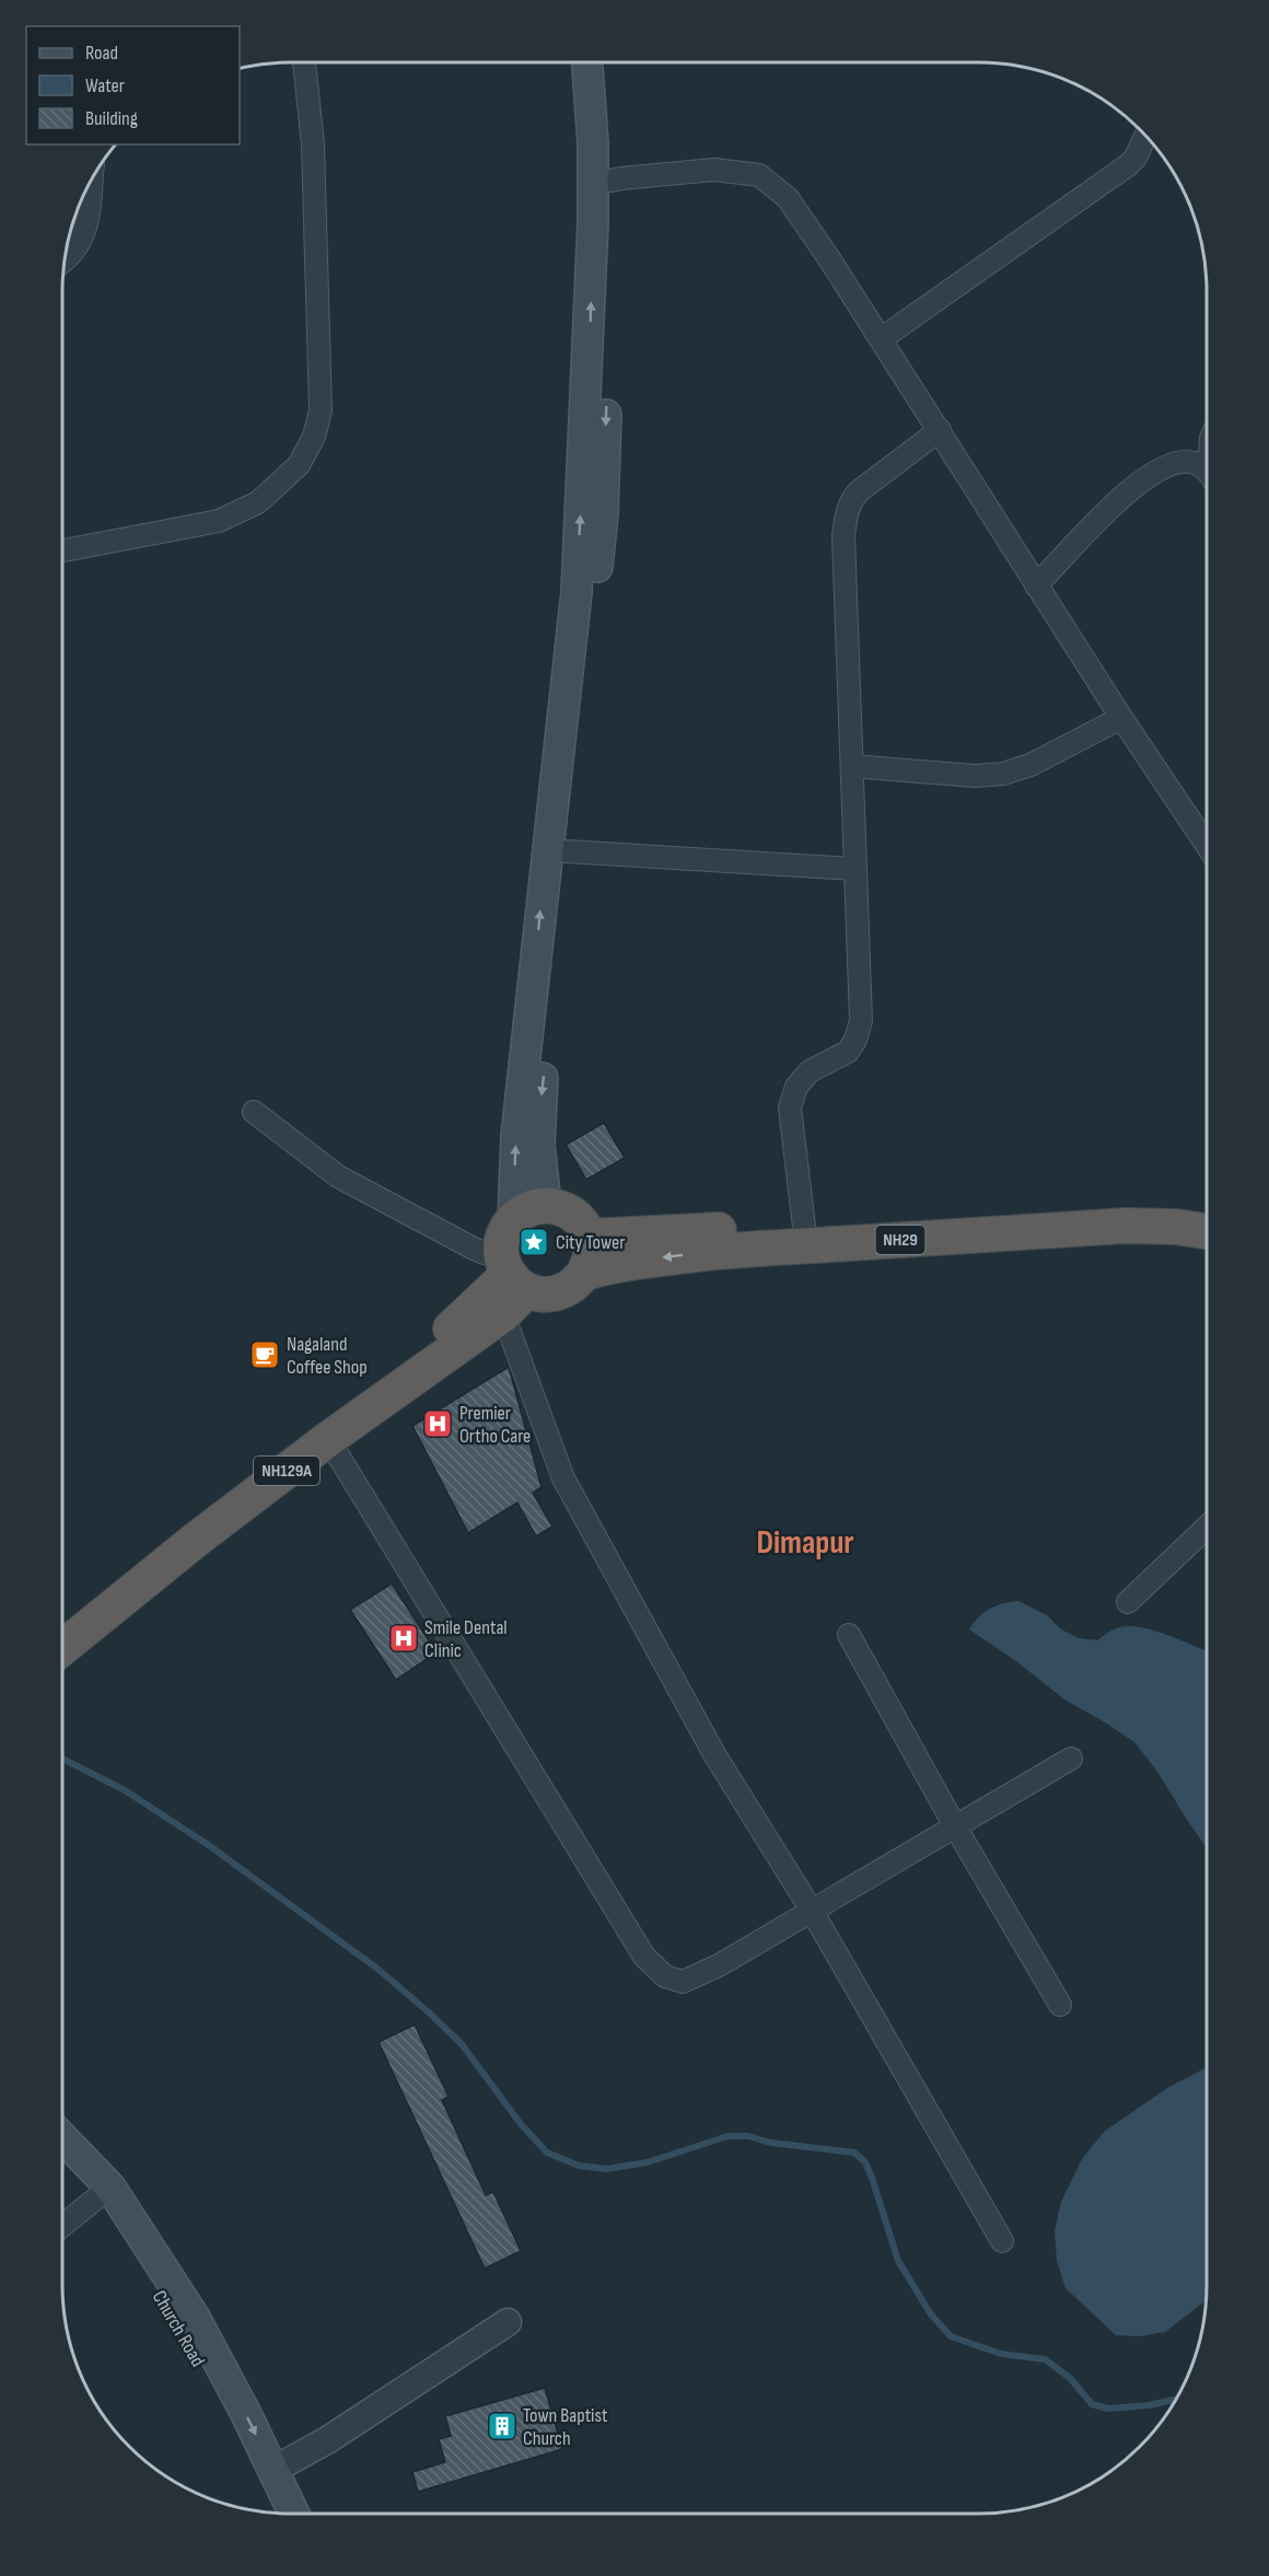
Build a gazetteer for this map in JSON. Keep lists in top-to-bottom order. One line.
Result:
{"streets":{"highway":["NH29","NH129A"],"main road":["Church Road"]},"crossings":[["NH29","NH129A"]],"districts":["Dimapur"],"places":{"place":["City Tower"],"cafe":["Nagaland Coffee Shop"],"hospital":["Premier Ortho Care","Smile Dental Clinic"],"building":["Town Baptist Church"]},"legend":["Road","Water","Building"]}
